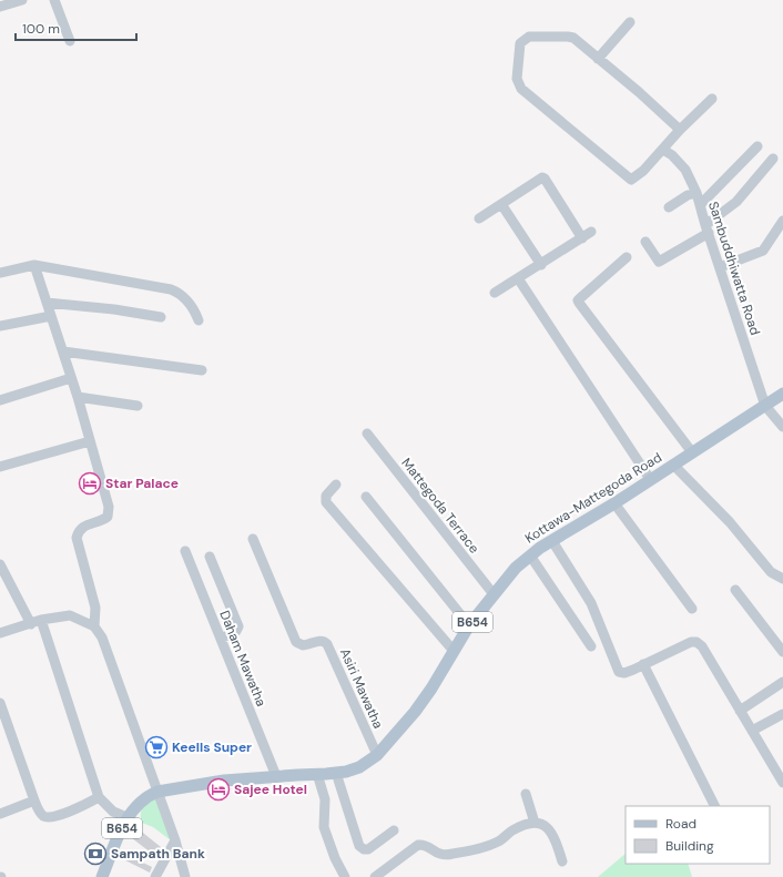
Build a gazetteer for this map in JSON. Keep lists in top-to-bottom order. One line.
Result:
{"streets":{"main road":["Kottawa-Mattegoda Road","B654"],"street":["Sambuddhiwatta Road","Mattegoda Terrace","Daham Mawatha","Asiri Mawatha"]},"crossings":[["Sambuddhiwatta Road","Kottawa-Mattegoda Road"],["Kottawa-Mattegoda Road","Mattegoda Terrace"],["Kottawa-Mattegoda Road","B654"],["Kottawa-Mattegoda Road","Daham Mawatha"],["Kottawa-Mattegoda Road","Asiri Mawatha"]],"places":{"hotel":["Star Palace","Sajee Hotel"],"supermarket":["Keells Super"],"bank":["Sampath Bank"]},"legend":["Road","Building"],"scale_bar":"100 m"}
